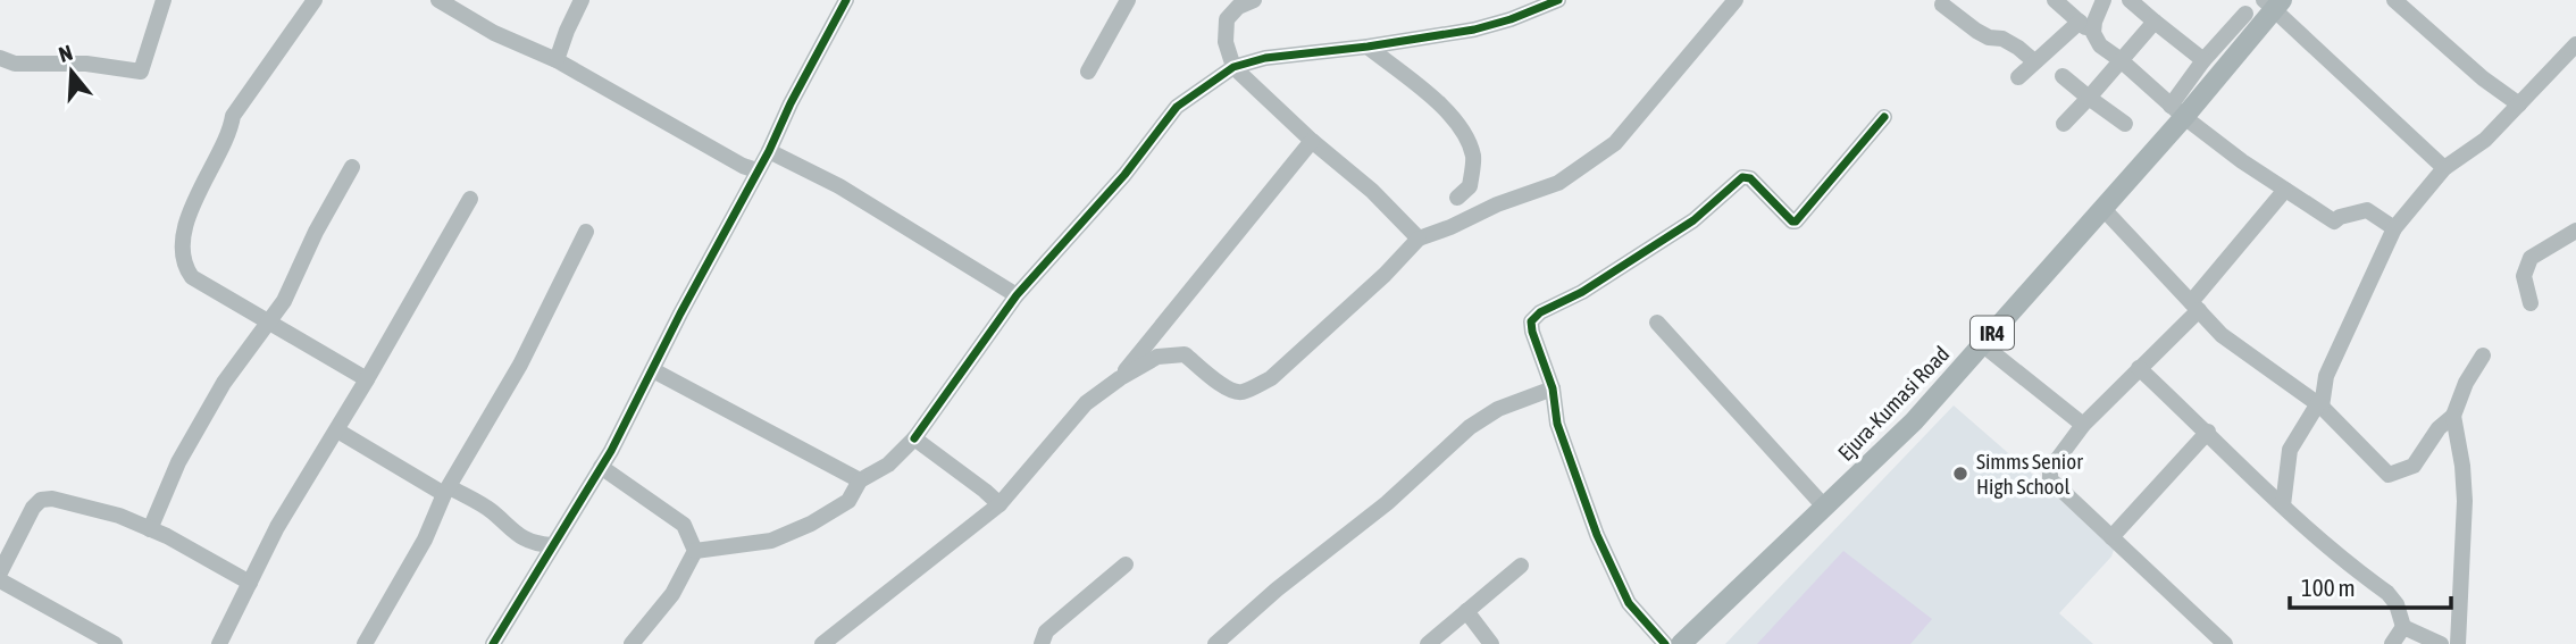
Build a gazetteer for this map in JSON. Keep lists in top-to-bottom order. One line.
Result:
{"streets":{"main road":["IR4","Ejura-Kumasi Road"]},"places":["Simms Senior High School"],"scale_bar":"100 m","north":"top"}
